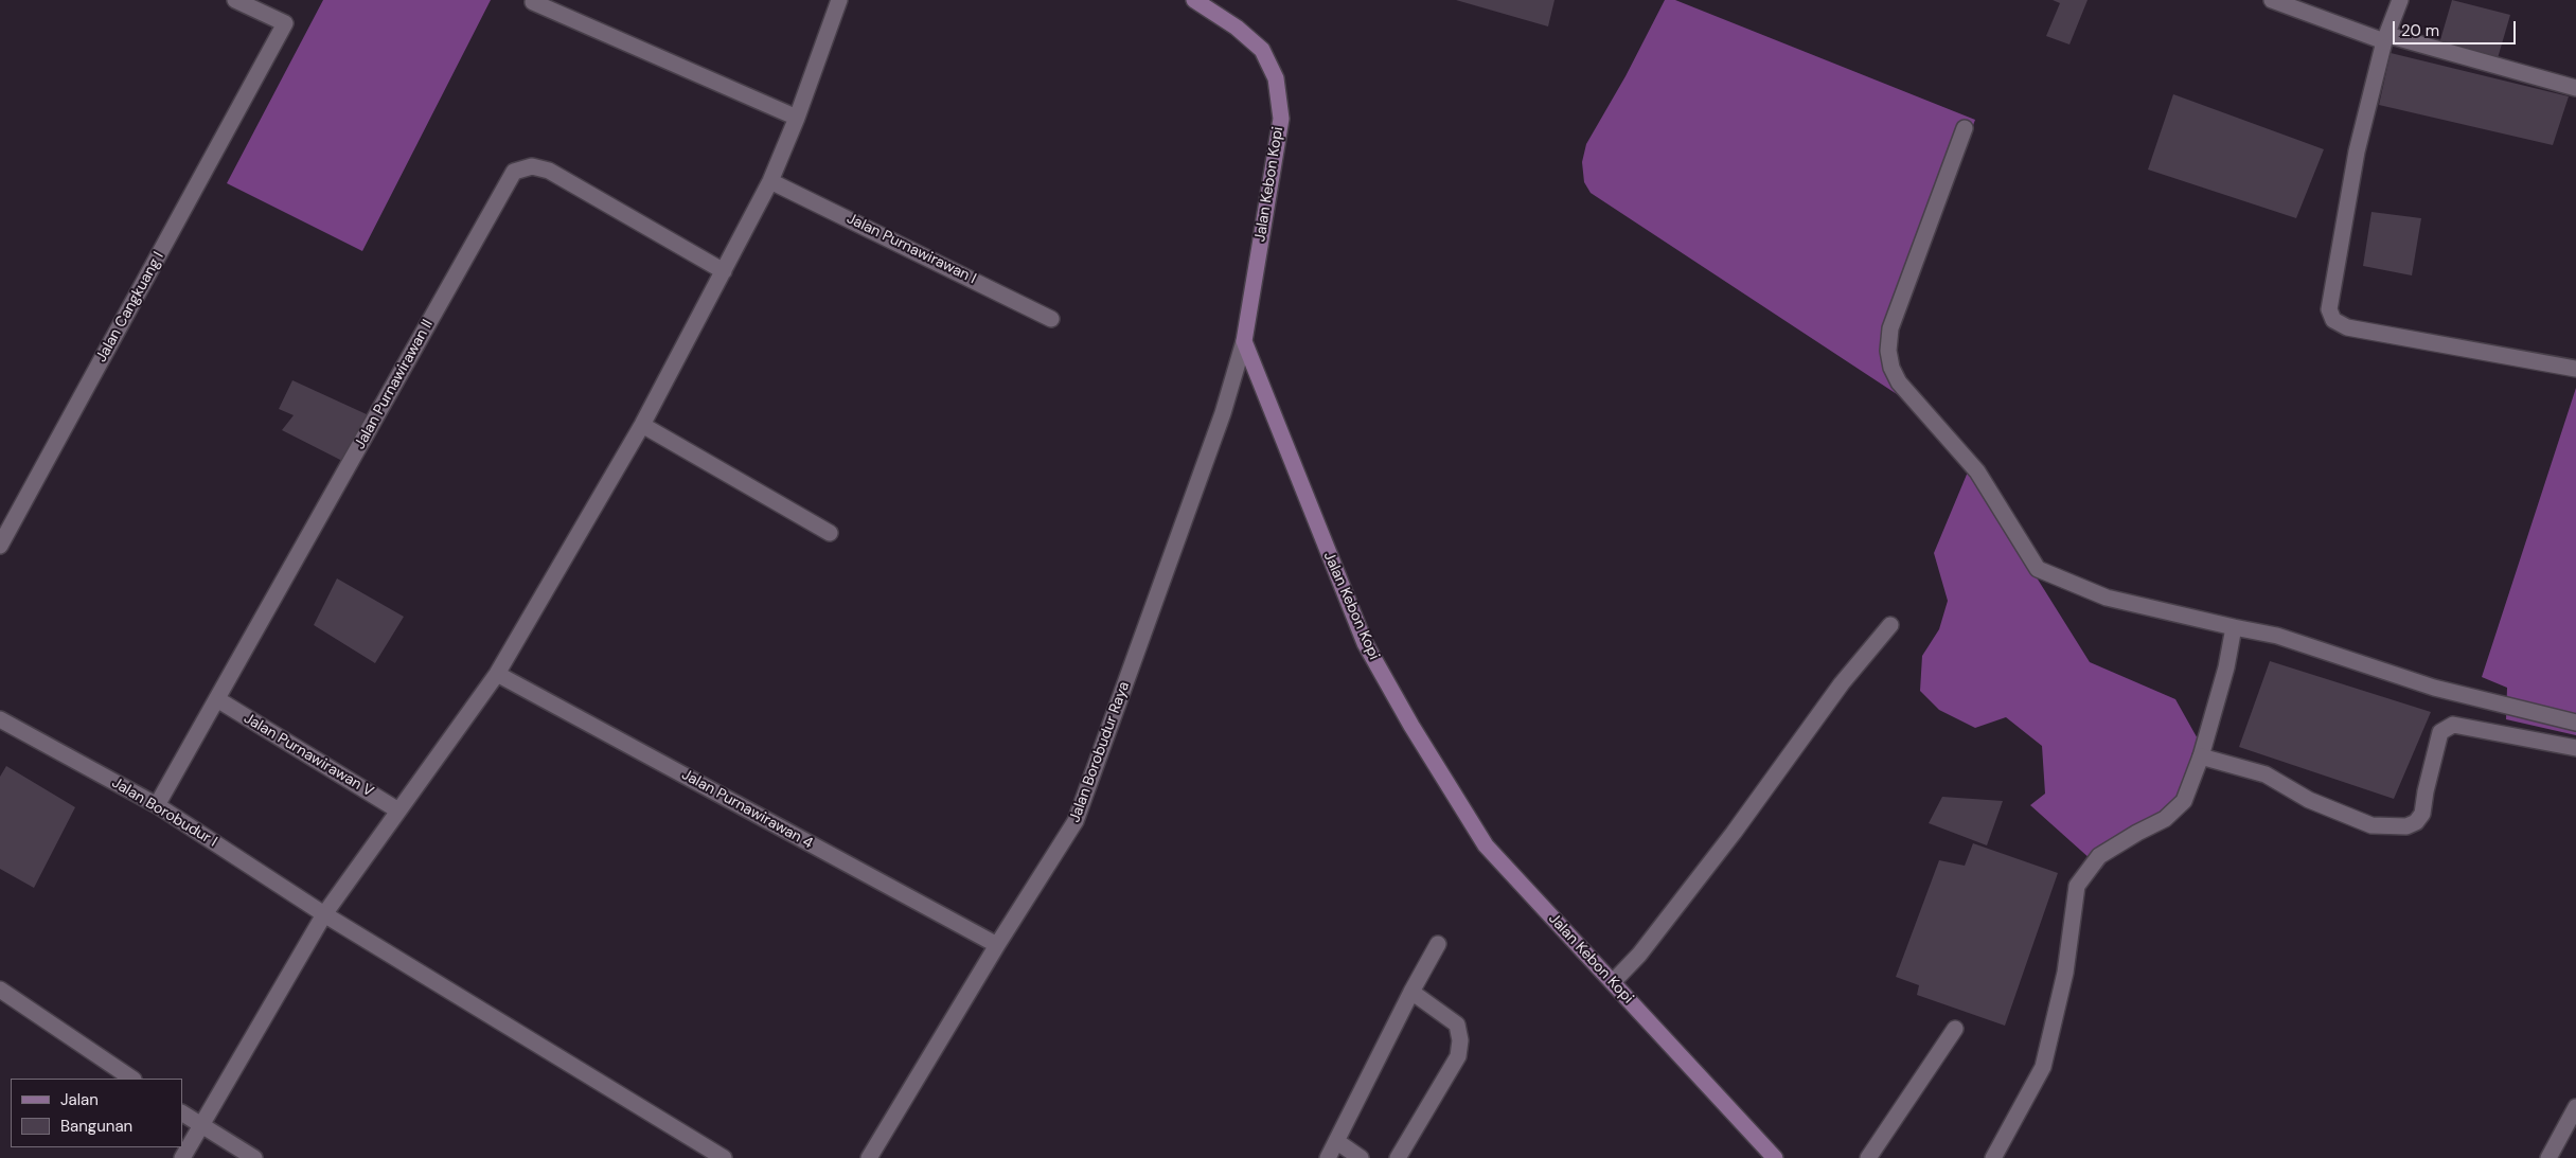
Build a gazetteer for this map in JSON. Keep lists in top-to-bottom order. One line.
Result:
{"streets":{"main road":["Jalan Kebon Kopi"],"street":["Jalan Purnawirawan I","Jalan Cangkuang I","Jalan Purnawirawan II","Jalan Borobudur Raya","Jalan Purnawirawan V","Jalan Purnawirawan 4","Jalan Borobudur I"]},"crossings":[["Jalan Kebon Kopi","Jalan Borobudur Raya"],["Jalan Purnawirawan II","Jalan Purnawirawan V"],["Jalan Purnawirawan II","Jalan Borobudur I"],["Jalan Borobudur Raya","Jalan Purnawirawan 4"]],"legend":["Jalan","Bangunan"],"scale_bar":"20 m"}
